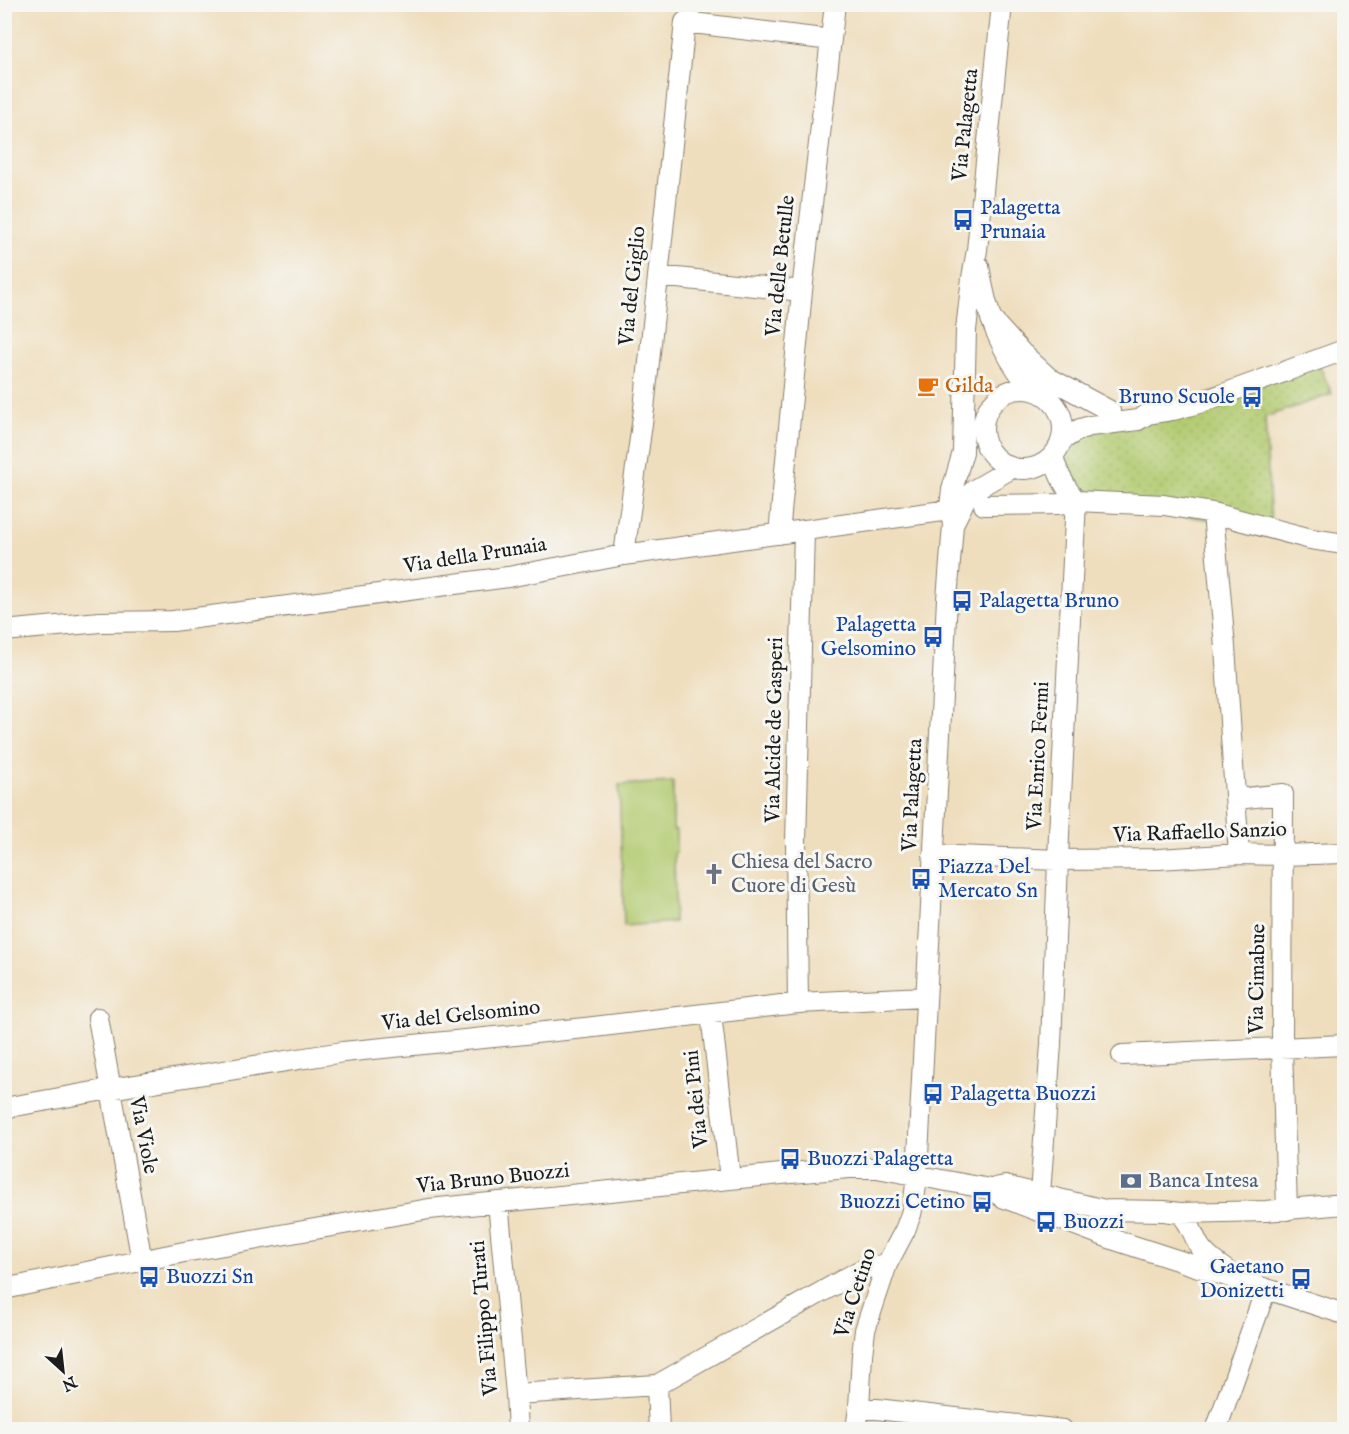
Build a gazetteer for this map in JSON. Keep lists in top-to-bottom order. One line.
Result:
{"streets":{"street":["Via Palagetta","Via delle Betulle","Via del Giglio","Via della Prunaia","Via Alcide de Gasperi","Via Enrico Fermi","Via Raffaello Sanzio","Via Cimabue","Via del Gelsomino","Via dei Pini","Via Viole","Via Bruno Buozzi","Via Cetino","Via Filippo Turati"]},"crossings":[["Via Palagetta","Via della Prunaia"],["Via Palagetta","Via Raffaello Sanzio"],["Via Palagetta","Via del Gelsomino"],["Via Palagetta","Via Bruno Buozzi"],["Via Palagetta","Via Cetino"],["Via delle Betulle","Via del Giglio"],["Via delle Betulle","Via della Prunaia"],["Via del Giglio","Via della Prunaia"],["Via della Prunaia","Via Alcide de Gasperi"],["Via Alcide de Gasperi","Via del Gelsomino"],["Via Enrico Fermi","Via Raffaello Sanzio"],["Via Enrico Fermi","Via Bruno Buozzi"],["Via Raffaello Sanzio","Via Cimabue"],["Via del Gelsomino","Via dei Pini"],["Via del Gelsomino","Via Viole"],["Via dei Pini","Via Bruno Buozzi"],["Via Viole","Via Bruno Buozzi"],["Via Bruno Buozzi","Via Cetino"],["Via Bruno Buozzi","Via Filippo Turati"]],"places":{"bus stop":["Palagetta Prunaia","Bruno Scuole","Palagetta Bruno","Palagetta Gelsomino","Piazza Del Mercato Sn","Palagetta Buozzi","Buozzi Palagetta","Buozzi Cetino","Buozzi","Buozzi Sn","Gaetano Donizetti"],"cafe":["Gilda"],"church":["Chiesa del Sacro Cuore di Gesù"],"bank":["Banca Intesa"]},"north":"bottom right"}
